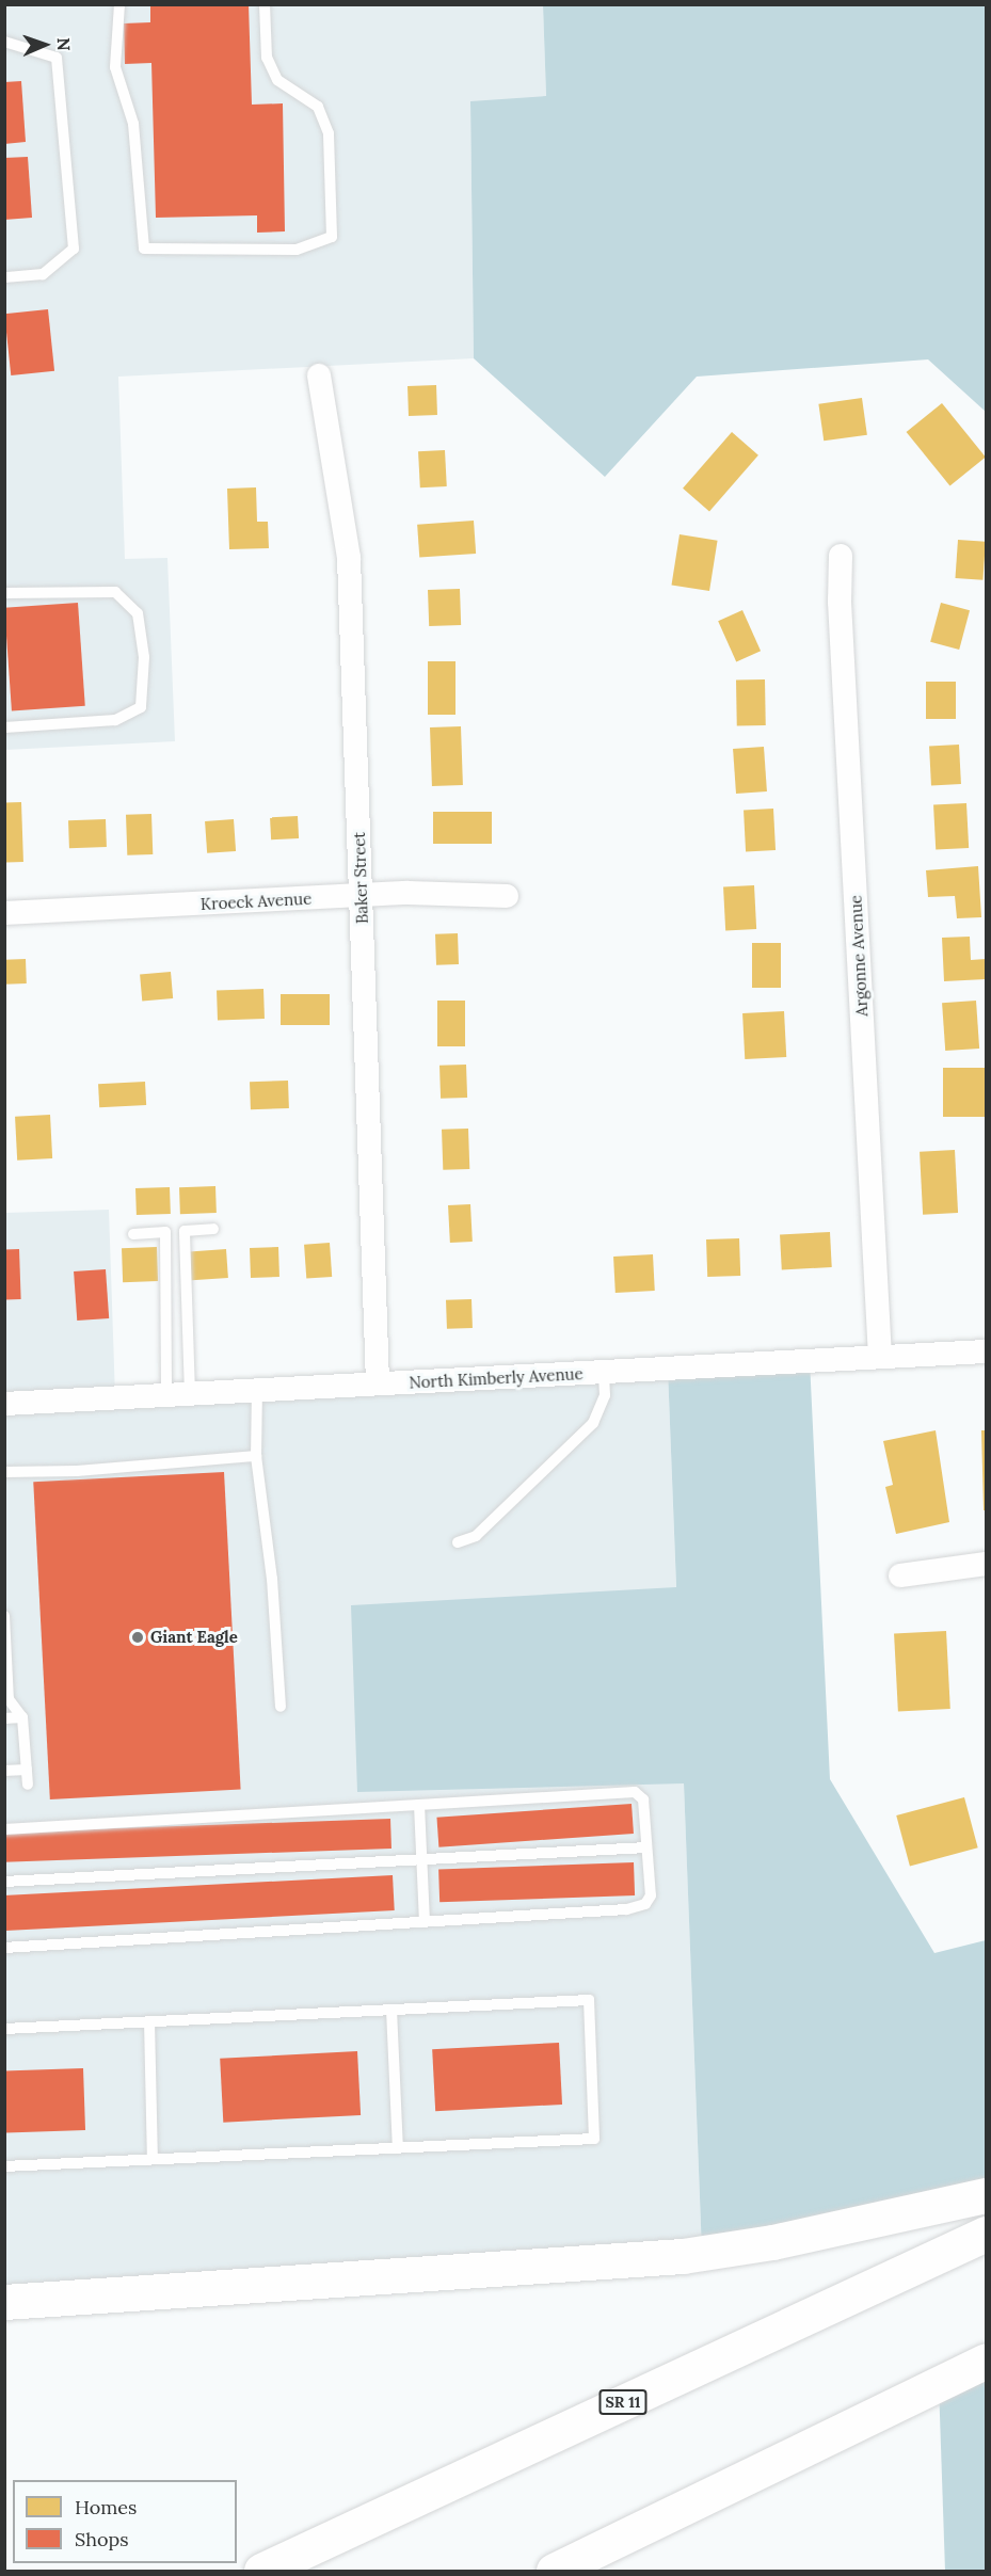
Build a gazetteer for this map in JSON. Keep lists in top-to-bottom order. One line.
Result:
{"streets":{"highway":["SR 11"],"street":["Baker Street","Kroeck Avenue","Argonne Avenue","North Kimberly Avenue"]},"crossings":[["Baker Street","Kroeck Avenue"],["Baker Street","North Kimberly Avenue"],["Argonne Avenue","North Kimberly Avenue"]],"places":["Giant Eagle"],"legend":["Homes","Shops"],"north":"right"}
